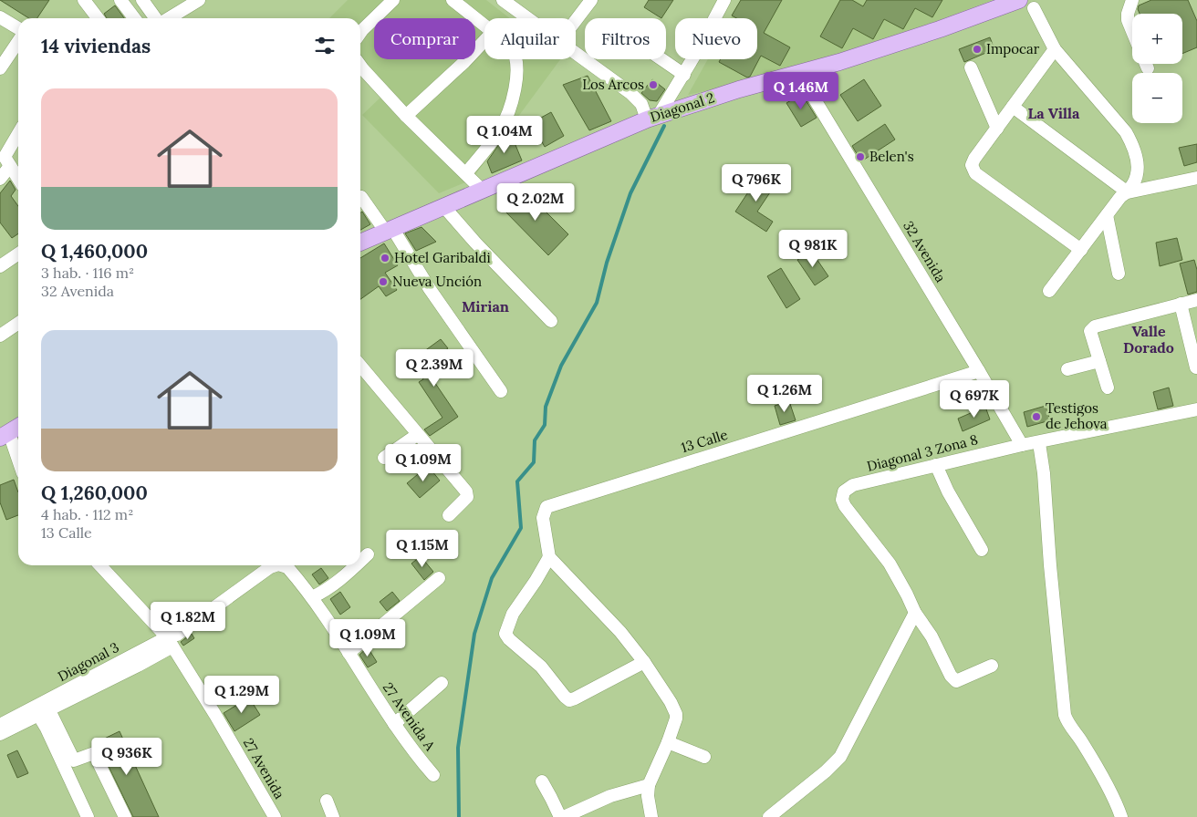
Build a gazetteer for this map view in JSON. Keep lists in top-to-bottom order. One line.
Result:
{"streets":{"main road":["Diagonal 2"],"street":["32 Avenida","13 Calle","Diagonal 3 Zona 8","Diagonal 3","27 Avenida A","27 Avenida"]},"crossings":[["Diagonal 2","32 Avenida"],["32 Avenida","13 Calle"],["32 Avenida","Diagonal 3 Zona 8"],["Diagonal 3","27 Avenida"]],"districts":["La Villa","Mirian","Valle Dorado"],"places":["Impocar","Los Arcos","Belen's","Hotel Garibaldi","Nueva Unción","Testigos de Jehova"],"page":{"map_buttons":["+","−"],"chip":["Comprar","Alquilar","Filtros","Nuevo"],"heading":"14 viviendas","price":["Q 1.46M","Q 1.04M","Q 796K","Q 2.02M","Q 981K","Q 2.39M","Q 1.26M","Q 697K","Q 1.09M","Q 1.15M","Q 1.82M","Q 1.09M","Q 1.29M","Q 936K"],"list":[{"name":"Q 1,460,000","note":"3 hab. · 116 m² · 32 Avenida"},{"name":"Q 1,260,000","note":"4 hab. · 112 m² · 13 Calle"}]}}
